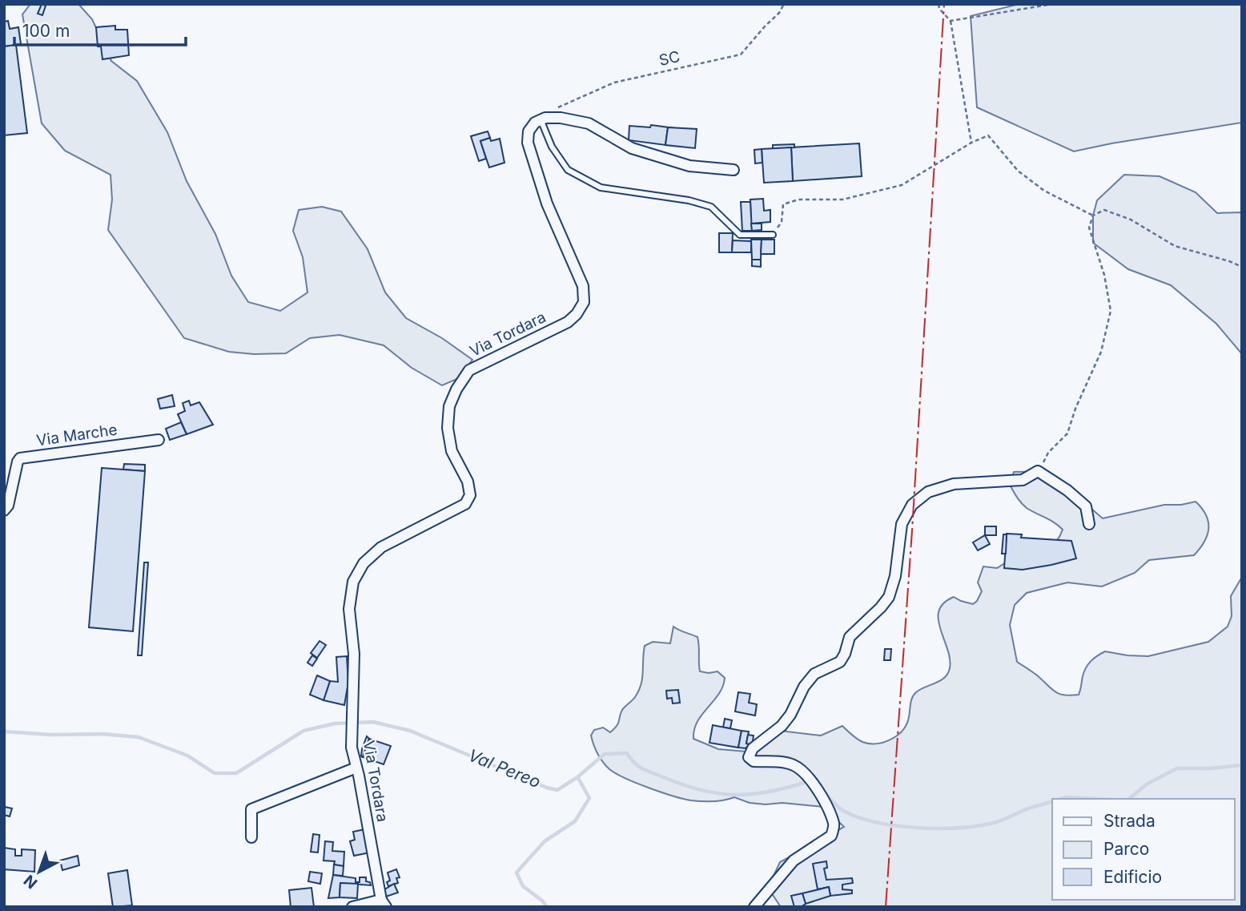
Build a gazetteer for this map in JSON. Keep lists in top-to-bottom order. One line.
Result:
{"streets":{"street":["Via Tordara","Via Marche"],"path":["SC"]},"crossings":[["SC","Via Tordara"]],"water":["Val Pereo"],"legend":["Strada","Parco","Edificio"],"scale_bar":"100 m","north":"bottom left"}
